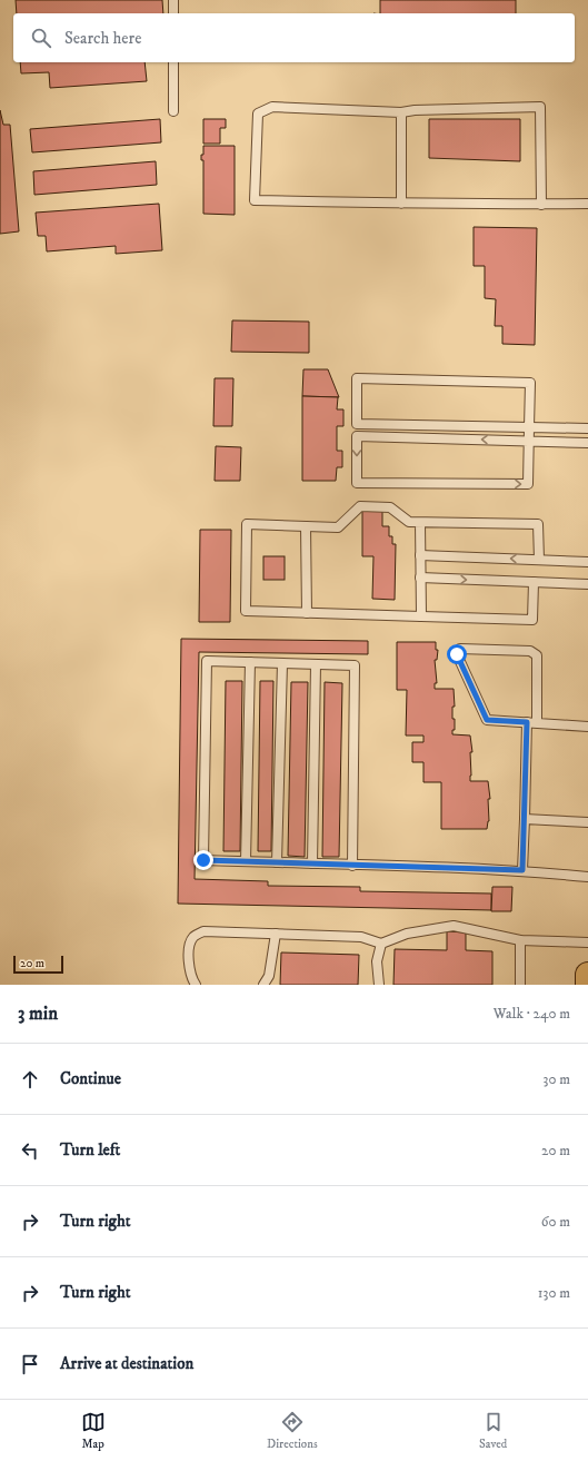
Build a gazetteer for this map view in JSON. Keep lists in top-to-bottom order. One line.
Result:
{"scale_bar":"20 m","page":{"search":"Search here","scale":"20 m","heading":["3 min","Walk · 240 m"],"list":[["Continue","30 m"],["Turn left","20 m"],["Turn right","60 m"],["Turn right","130 m"],"Arrive at destination"],"nav":["Map","Directions","Saved"]}}
